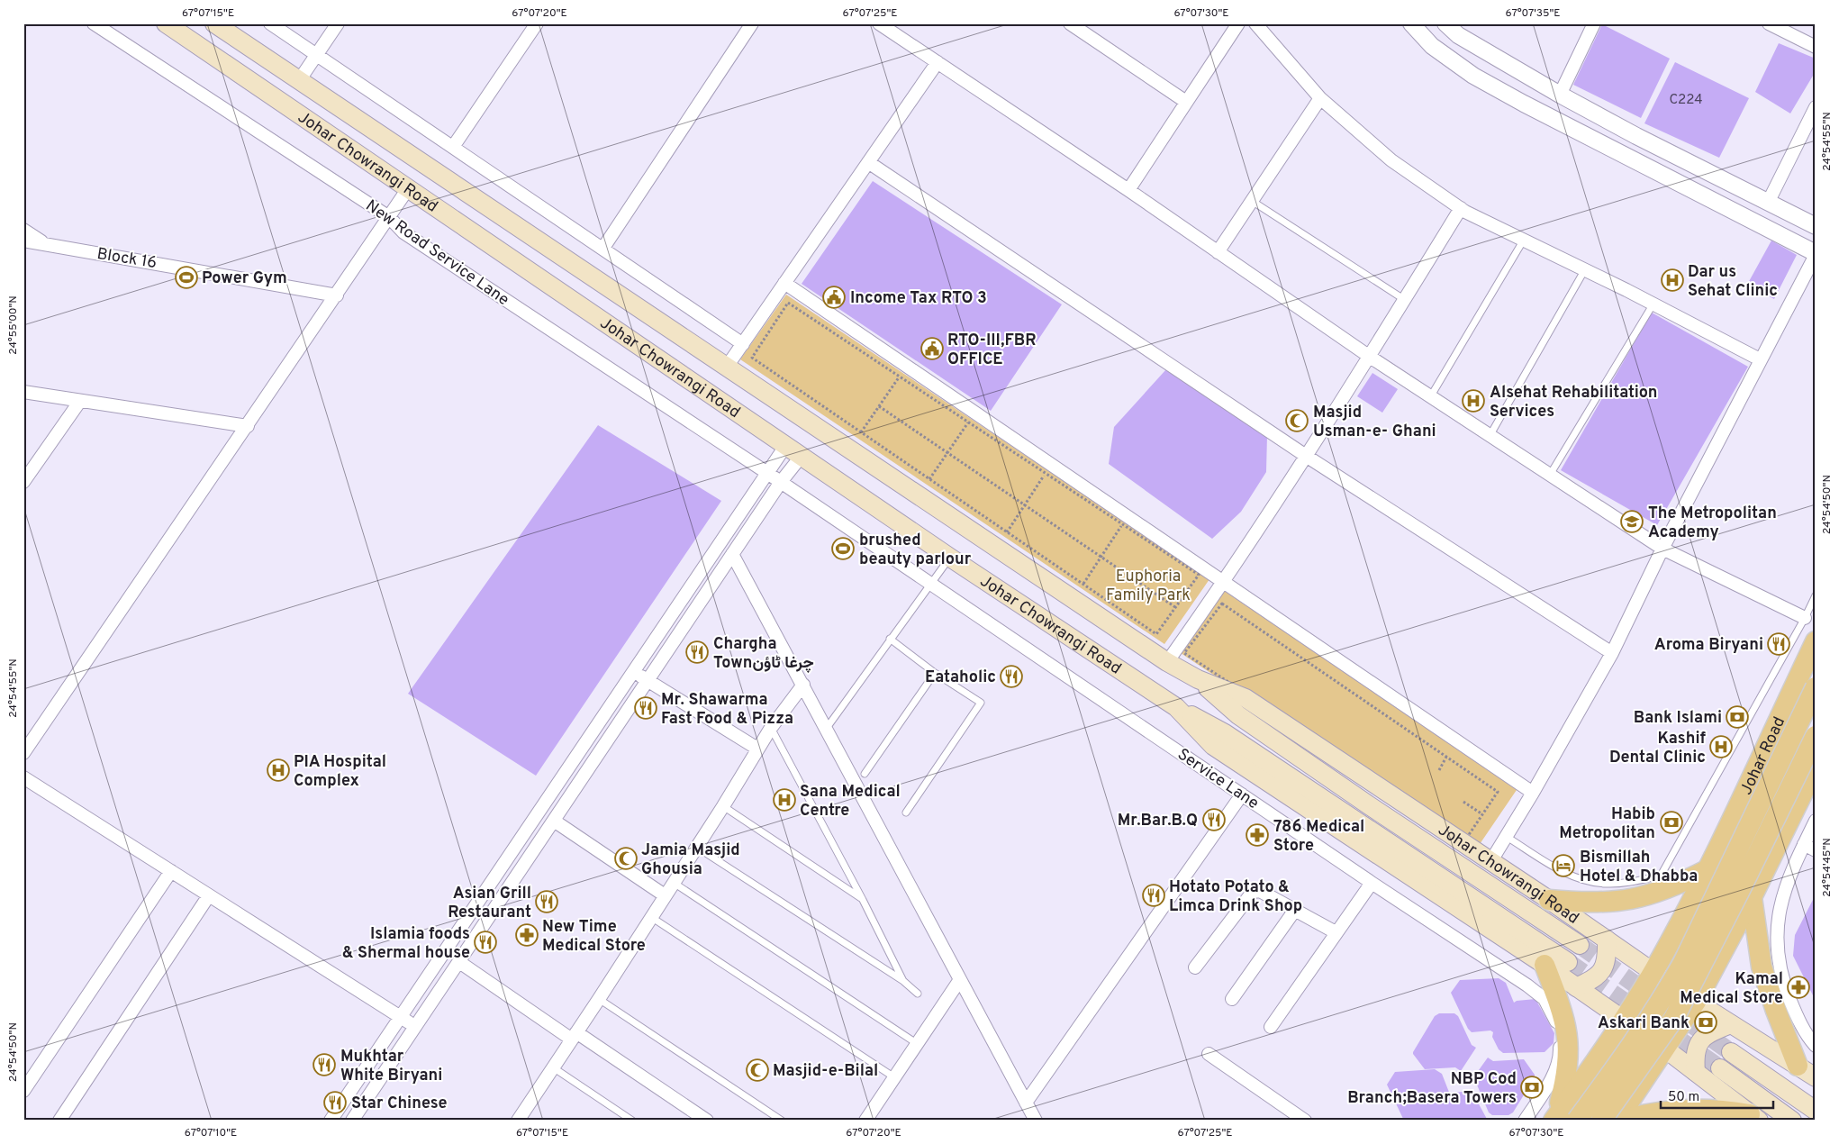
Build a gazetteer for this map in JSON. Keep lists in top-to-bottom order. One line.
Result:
{"streets":{"main road":["Johar Chowrangi Road","Johar Road"],"street":["New Road Service Lane","Block 16","Service Lane"]},"crossings":[["Johar Chowrangi Road","Johar Road"],["New Road Service Lane","Service Lane"]],"parks":["Euphoria Family Park"],"places":{"sports":["Power Gym","brushed beauty parlour"],"hospital":["Dar us Sehat Clinic","Alsehat Rehabilitation Services","Kashif Dental Clinic","PIA Hospital Complex","Sana Medical Centre"],"public building":["Income Tax RTO 3","RTO-III,FBR OFFICE"],"mosque":["Masjid Usman-e- Ghani","Jamia Masjid Ghousia","Masjid-e-Bilal"],"school or university":["The Metropolitan Academy"],"restaurant":["Aroma Biryani","Chargha Townچرغا ٹاؤن","Eataholic","Mr. Shawarma Fast Food & Pizza","Mr.Bar.B.Q","Hotato Potato & Limca Drink Shop","Asian Grill Restaurant","Islamia foods & Shermal house","Mukhtar White Biryani","Star Chinese"],"bank":["Bank Islami","Habib Metropolitan","Askari Bank","NBP Cod Branch;Basera Towers"],"pharmacy":["786 Medical Store","New Time Medical Store","Kamal Medical Store"],"hotel":["Bismillah Hotel & Dhabba"]},"house_numbers":["C224"],"scale_bar":"50 m","coordinates":["67°07'15\"E","67°07'20\"E","67°07'25\"E","67°07'30\"E","67°07'35\"E","24°54'55\"N","24°55'00\"N","24°54'50\"N","24°54'45\"N","67°07'10\"E"]}
